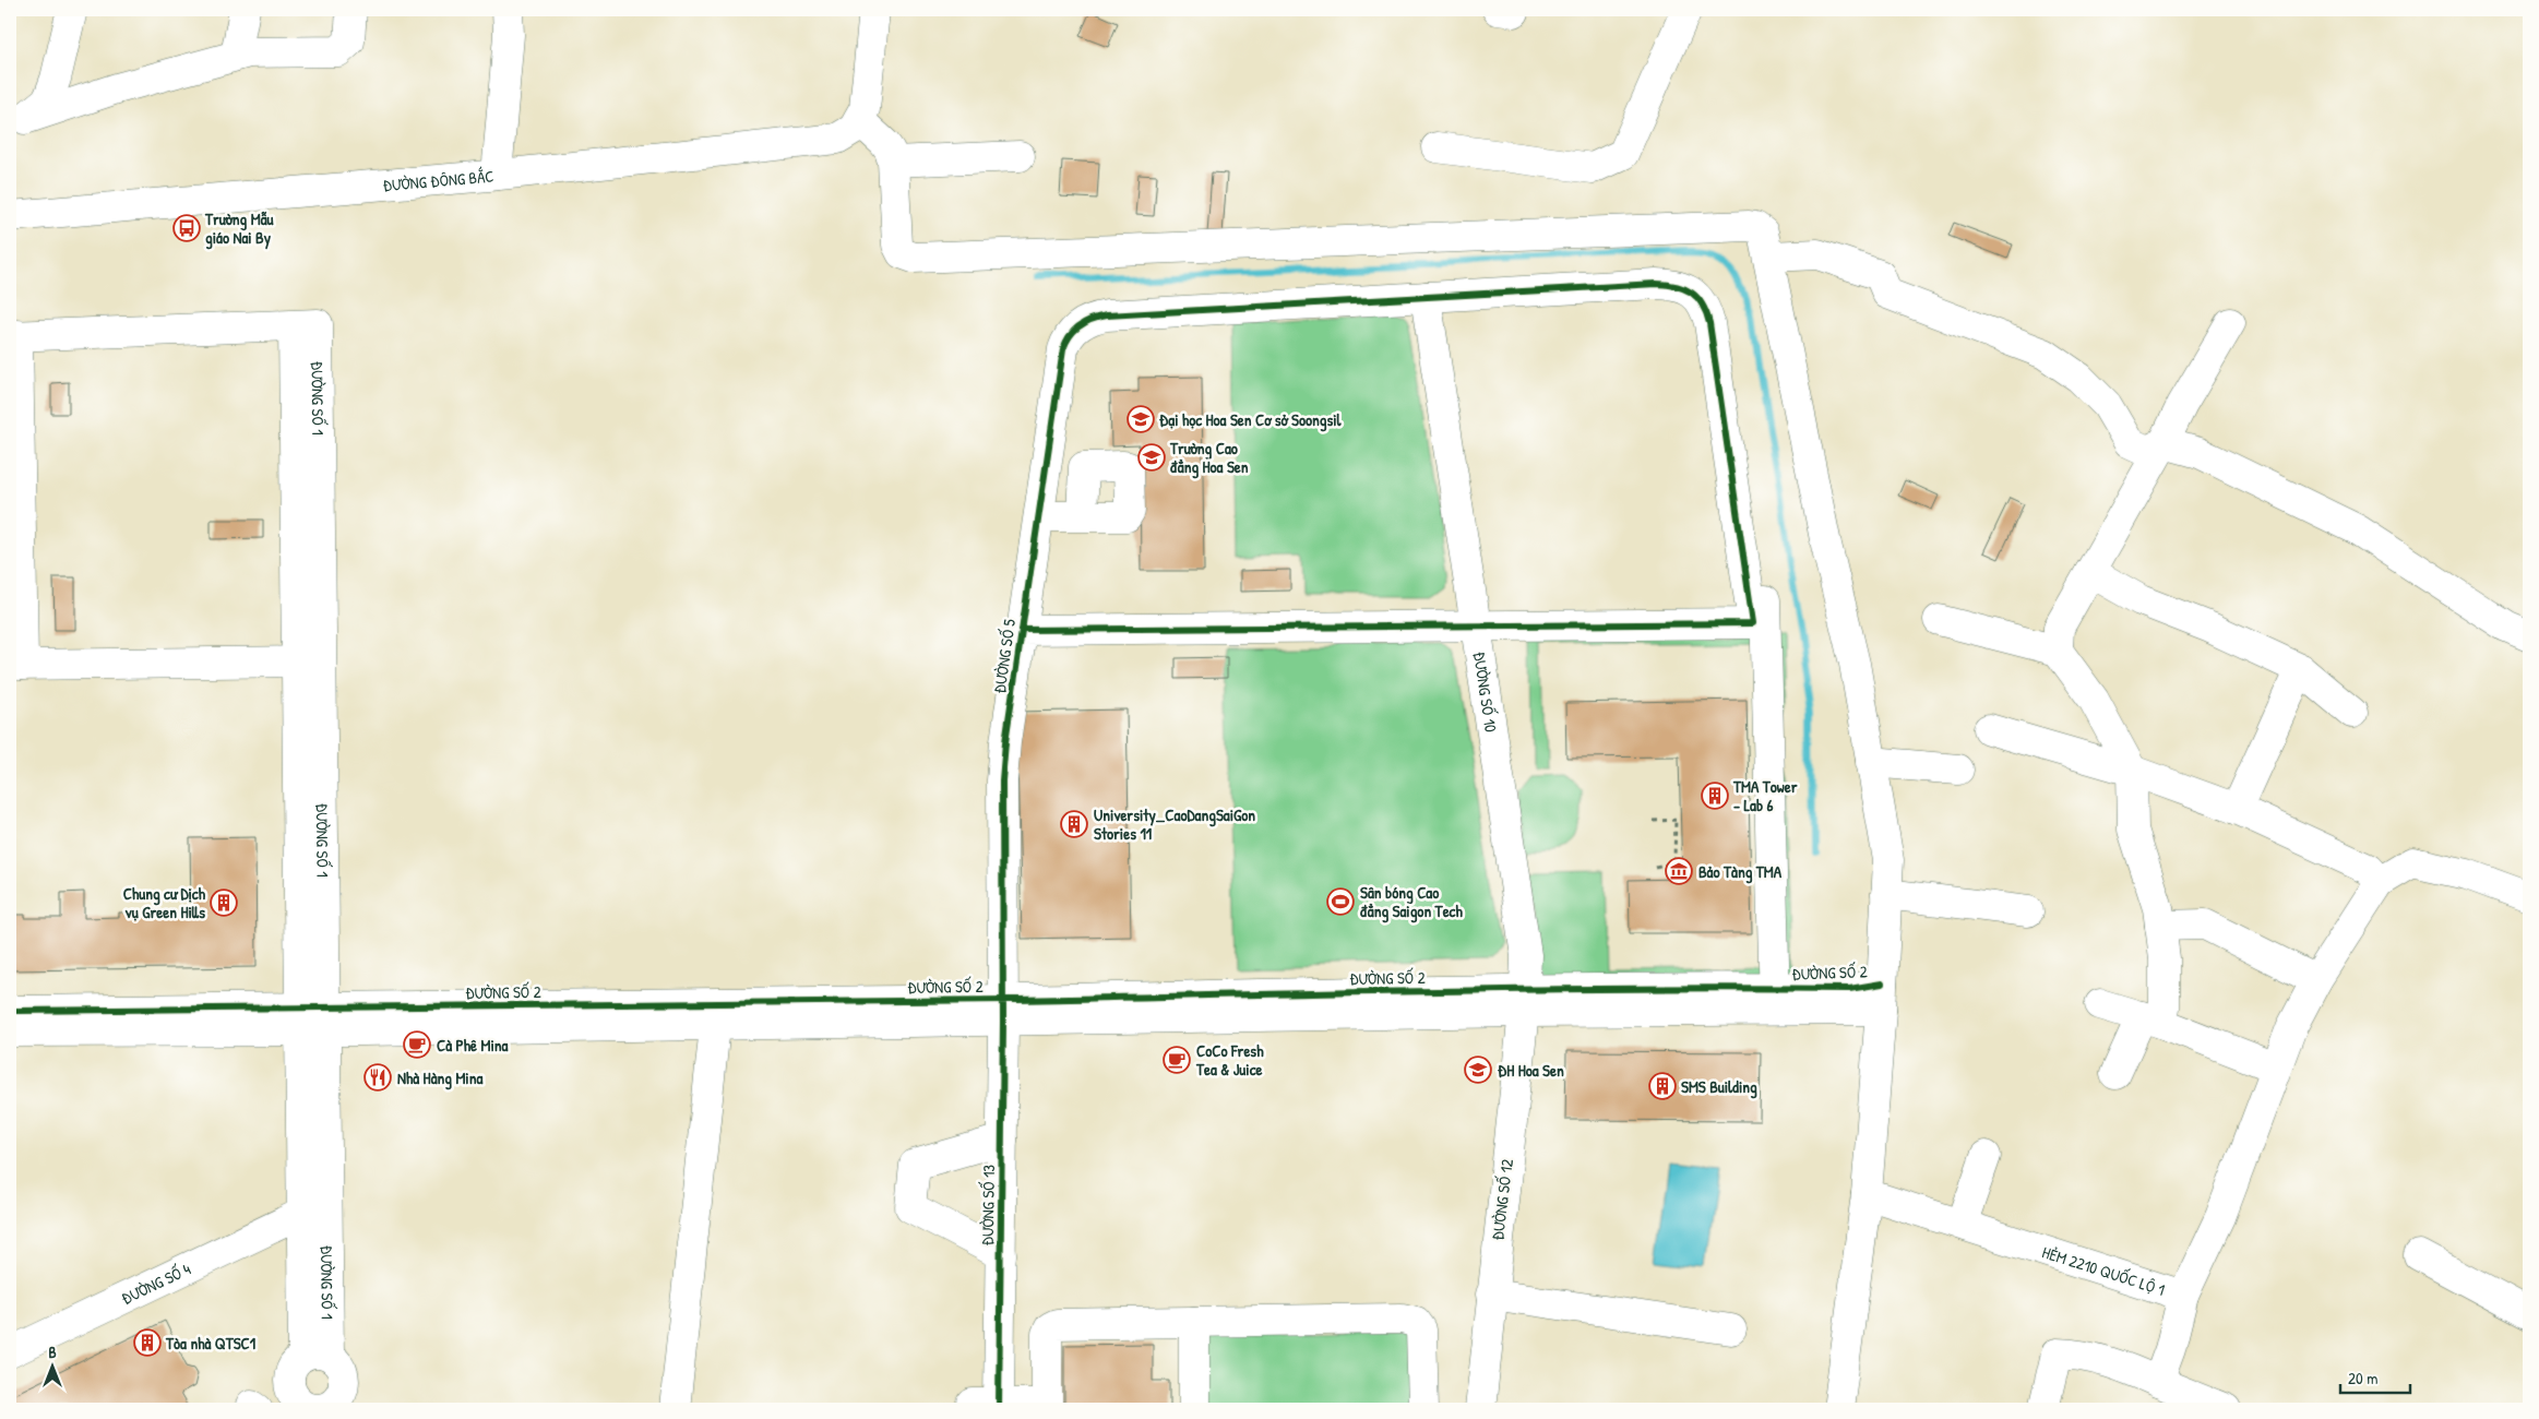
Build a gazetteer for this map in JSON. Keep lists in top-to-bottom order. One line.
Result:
{"streets":{"street":["ĐƯỜNG ĐÔNG BẮC","ĐƯỜNG SỐ 1","ĐƯỜNG SỐ 5","ĐƯỜNG SỐ 10","ĐƯỜNG SỐ 2","ĐƯỜNG SỐ 12","ĐƯỜNG SỐ 13","HẺM 2210 QUỐC LỘ 1","ĐƯỜNG SỐ 4"]},"crossings":[["ĐƯỜNG SỐ 1","ĐƯỜNG SỐ 2"],["ĐƯỜNG SỐ 1","ĐƯỜNG SỐ 4"],["ĐƯỜNG SỐ 5","ĐƯỜNG SỐ 10"],["ĐƯỜNG SỐ 5","ĐƯỜNG SỐ 2"],["ĐƯỜNG SỐ 5","ĐƯỜNG SỐ 13"],["ĐƯỜNG SỐ 10","ĐƯỜNG SỐ 2"],["ĐƯỜNG SỐ 10","ĐƯỜNG SỐ 12"],["ĐƯỜNG SỐ 2","ĐƯỜNG SỐ 12"],["ĐƯỜNG SỐ 2","ĐƯỜNG SỐ 13"]],"places":{"bus stop":["Trường Mẫu giáo Nai By"],"school or university":["Đại học Hoa Sen Cơ sở Soongsil","Trường Cao đẳng Hoa Sen","ĐH Hoa Sen"],"building":["TMA Tower - Lab 6","University_CaoDangSaiGon Stories 11","Chung cư Dịch vụ Green Hills","SMS Building","Tòa nhà QTSC1"],"museum":["Bảo Tàng TMA"],"sports":["Sân bóng Cao đẳng Saigon Tech"],"cafe":["Cà Phê Mina","CoCo Fresh Tea & Juice"],"restaurant":["Nhà Hàng Mina"]},"scale_bar":"20 m","north":"top"}
